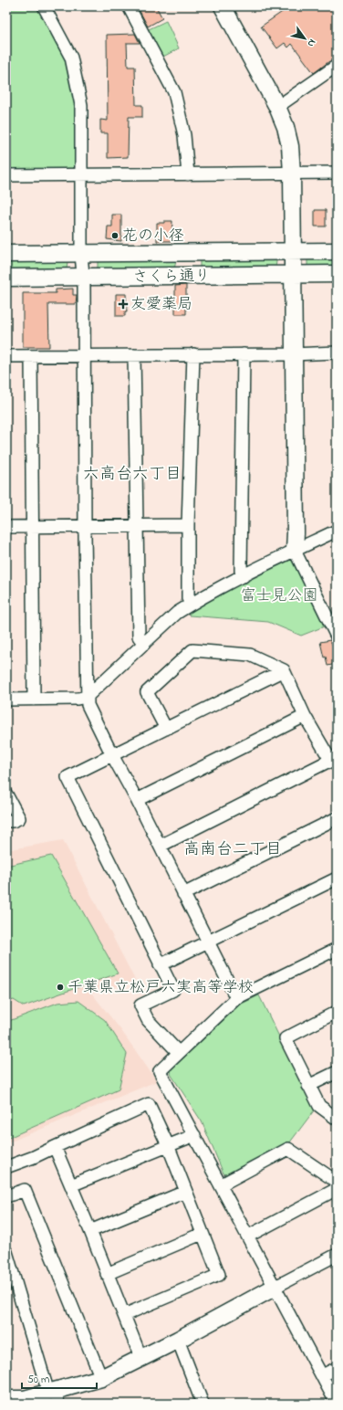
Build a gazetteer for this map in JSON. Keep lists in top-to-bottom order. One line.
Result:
{"streets":{"street":["さくら通り"]},"districts":["六高台六丁目","高南台二丁目"],"parks":["富士見公園"],"places":{"other":["花の小径","千葉県立松戸六実高等学校"],"health":["友愛薬局"]},"scale_bar":"50 m","north":"bottom right"}
